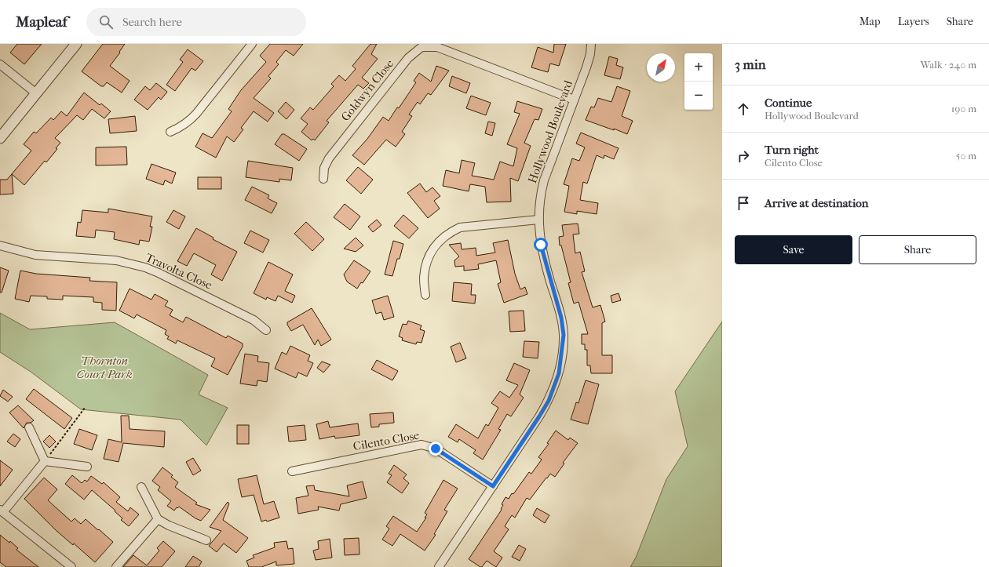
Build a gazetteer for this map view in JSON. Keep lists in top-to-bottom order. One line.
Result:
{"streets":{"street":["Goldwyn Close","Hollywood Boulevard","Travolta Close","Cilento Close"]},"crossings":[["Goldwyn Close","Hollywood Boulevard"],["Hollywood Boulevard","Cilento Close"]],"parks":["Thornton Court Park"],"north":"top right","page":{"header":"Mapleaf","search":"Search here","nav":["Map","Layers","Share"],"heading":["3 min","Walk · 240 m"],"map_buttons":["+","−"],"list":[["Continue","Hollywood Boulevard","190 m"],["Turn right","Cilento Close","50 m"],"Arrive at destination"],"buttons":["Save","Share"]}}
